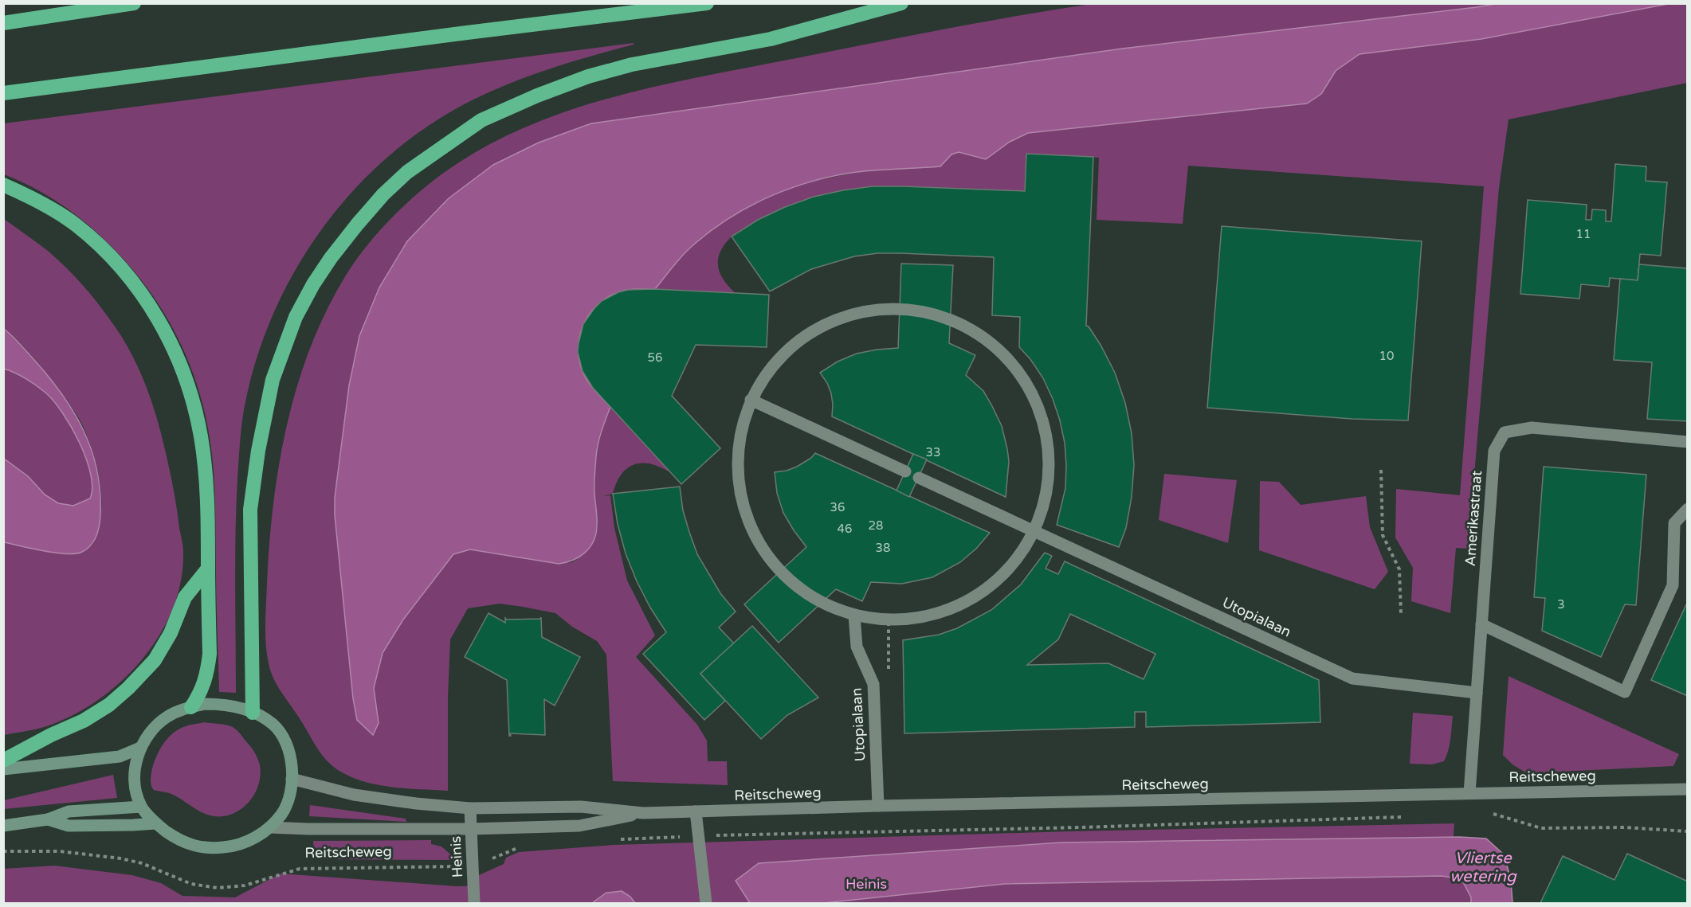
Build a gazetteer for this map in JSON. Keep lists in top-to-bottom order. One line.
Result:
{"streets":{"street":["Amerikastraat","Utopialaan","Reitscheweg","Heinis"]},"crossings":[["Amerikastraat","Utopialaan"],["Amerikastraat","Reitscheweg"],["Utopialaan","Reitscheweg"],["Reitscheweg","Heinis"]],"water":["Vliertse wetering"],"parks":["Heinis"],"house_numbers":["11","10","56","33","36","28","46","38","3"]}
